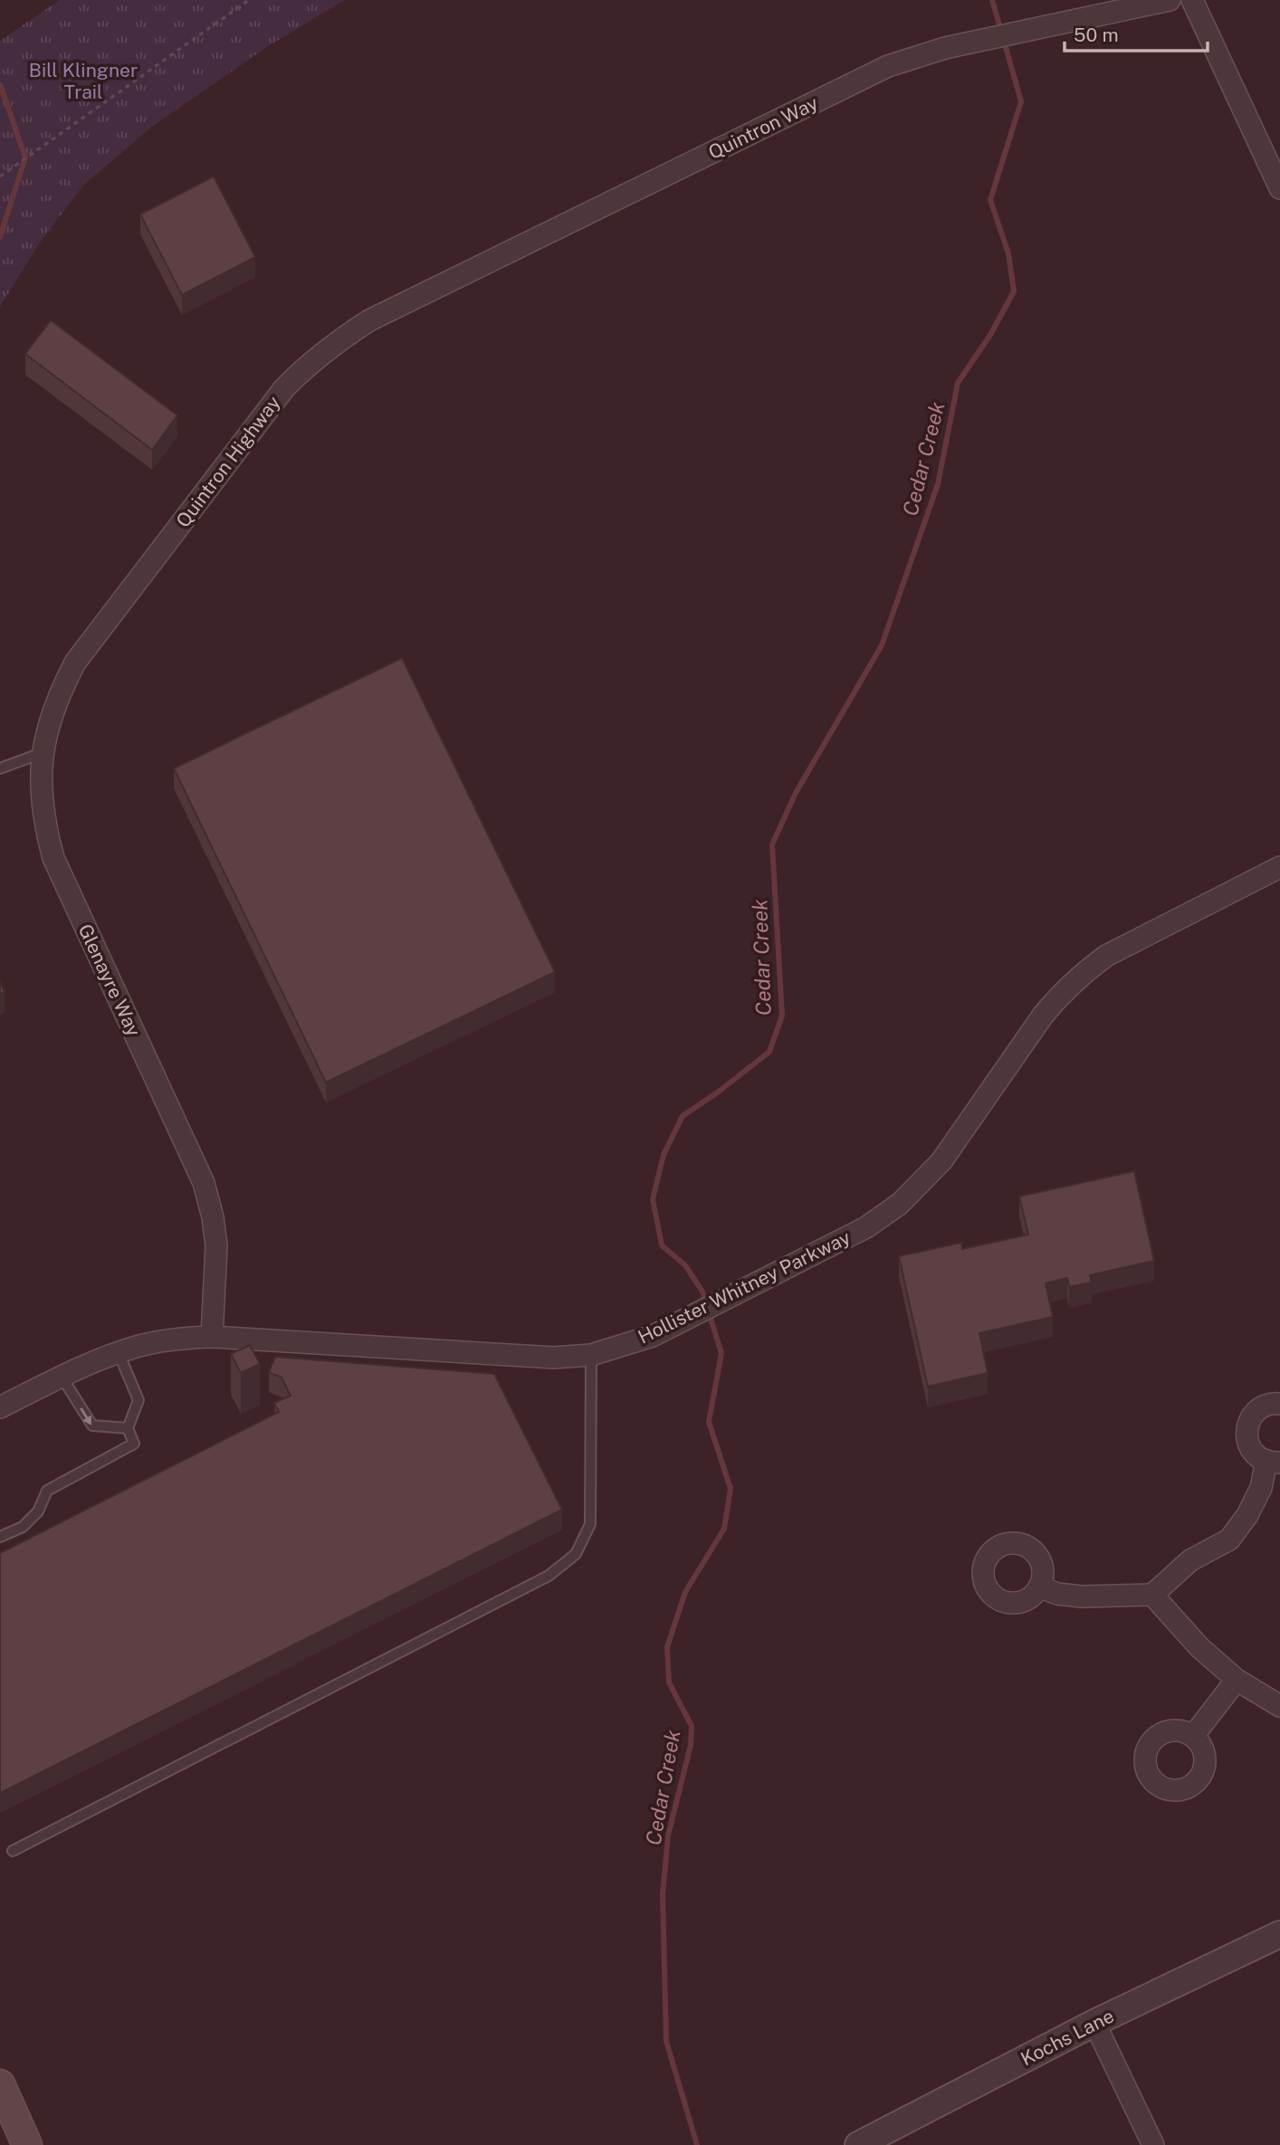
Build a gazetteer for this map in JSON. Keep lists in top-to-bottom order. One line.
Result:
{"streets":{"street":["Quintron Way","Quintron Highway","Glenayre Way","Hollister Whitney Parkway","Kochs Lane"]},"crossings":[["Quintron Way","Quintron Highway"],["Quintron Highway","Glenayre Way"],["Glenayre Way","Hollister Whitney Parkway"]],"water":["Cedar Creek"],"parks":["Bill Klingner Trail"],"scale_bar":"50 m"}
